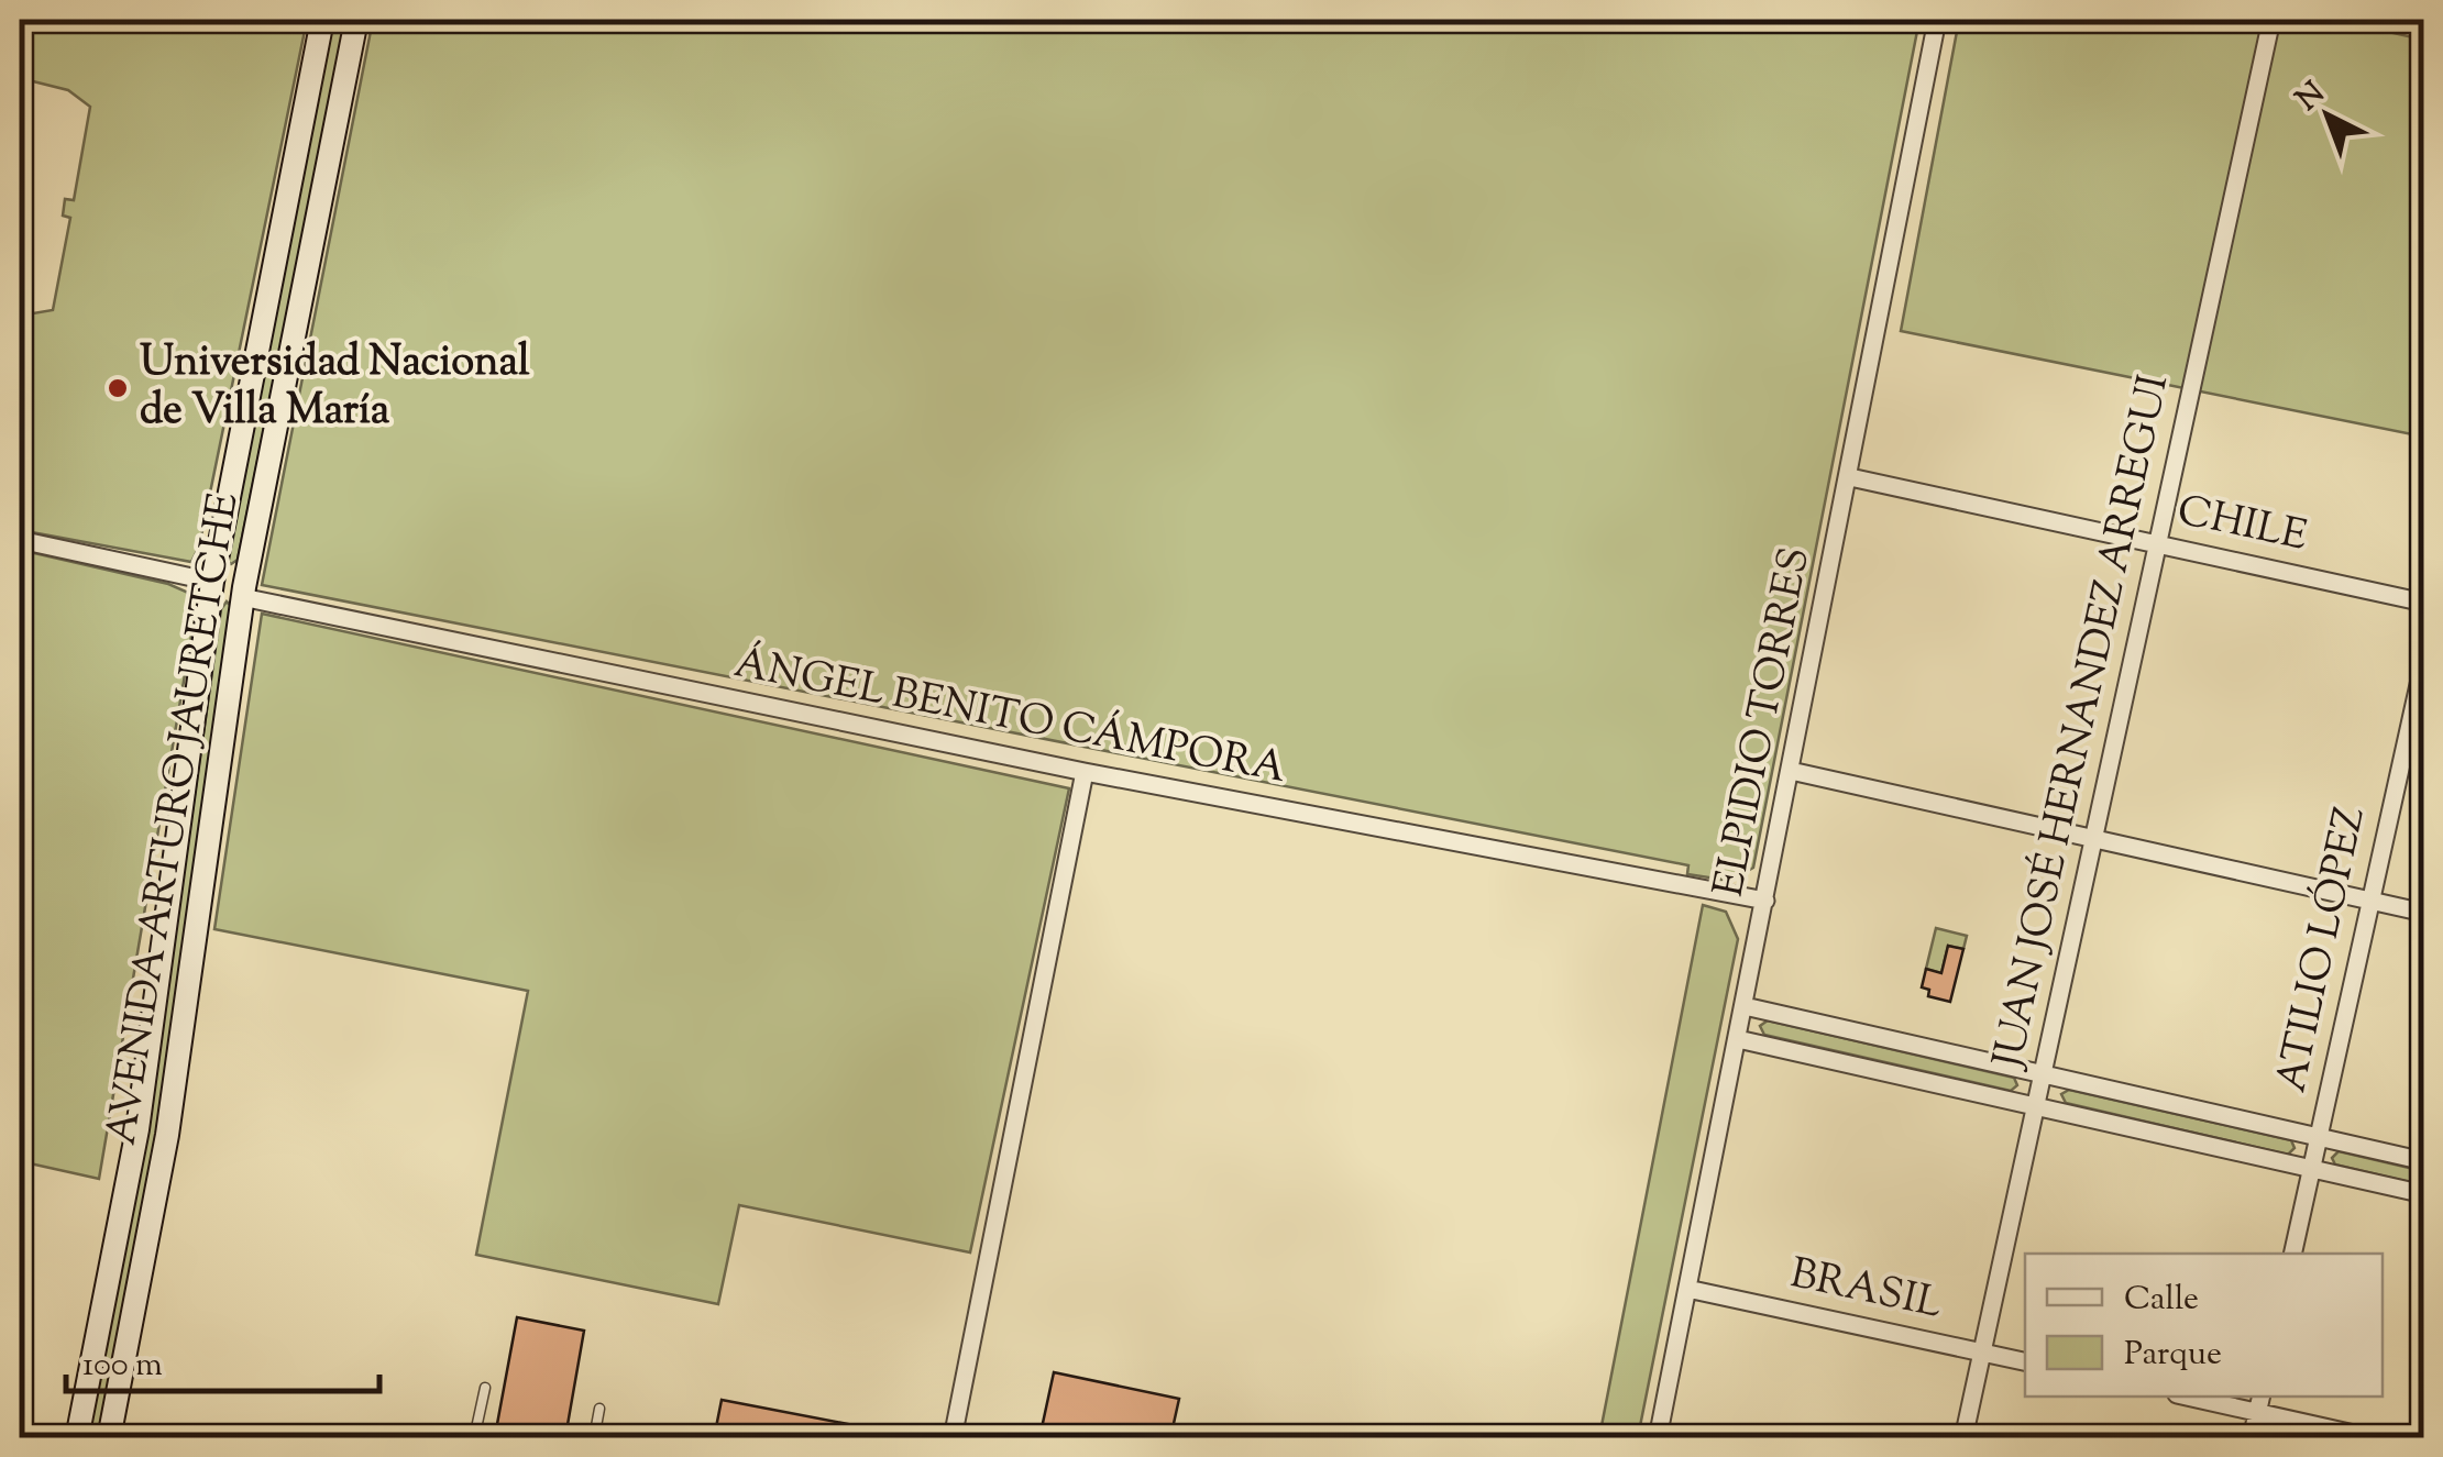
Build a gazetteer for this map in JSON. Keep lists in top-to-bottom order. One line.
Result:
{"streets":{"main road":["AVENIDA ARTURO JAURETCHE"],"street":["CHILE","ÁNGEL BENITO CÁMPORA","JUAN JOSÉ HERNANDEZ ARREGUI","ELPIDIO TORRES","ATILIO LÓPEZ","BRASIL"]},"crossings":[["CHILE","JUAN JOSÉ HERNANDEZ ARREGUI"],["CHILE","ELPIDIO TORRES"],["ÁNGEL BENITO CÁMPORA","ELPIDIO TORRES"],["ÁNGEL BENITO CÁMPORA","AVENIDA ARTURO JAURETCHE"],["JUAN JOSÉ HERNANDEZ ARREGUI","BRASIL"],["ELPIDIO TORRES","BRASIL"]],"places":["Universidad Nacional de Villa María"],"legend":["Calle","Parque"],"scale_bar":"100 m","north":"top left"}
